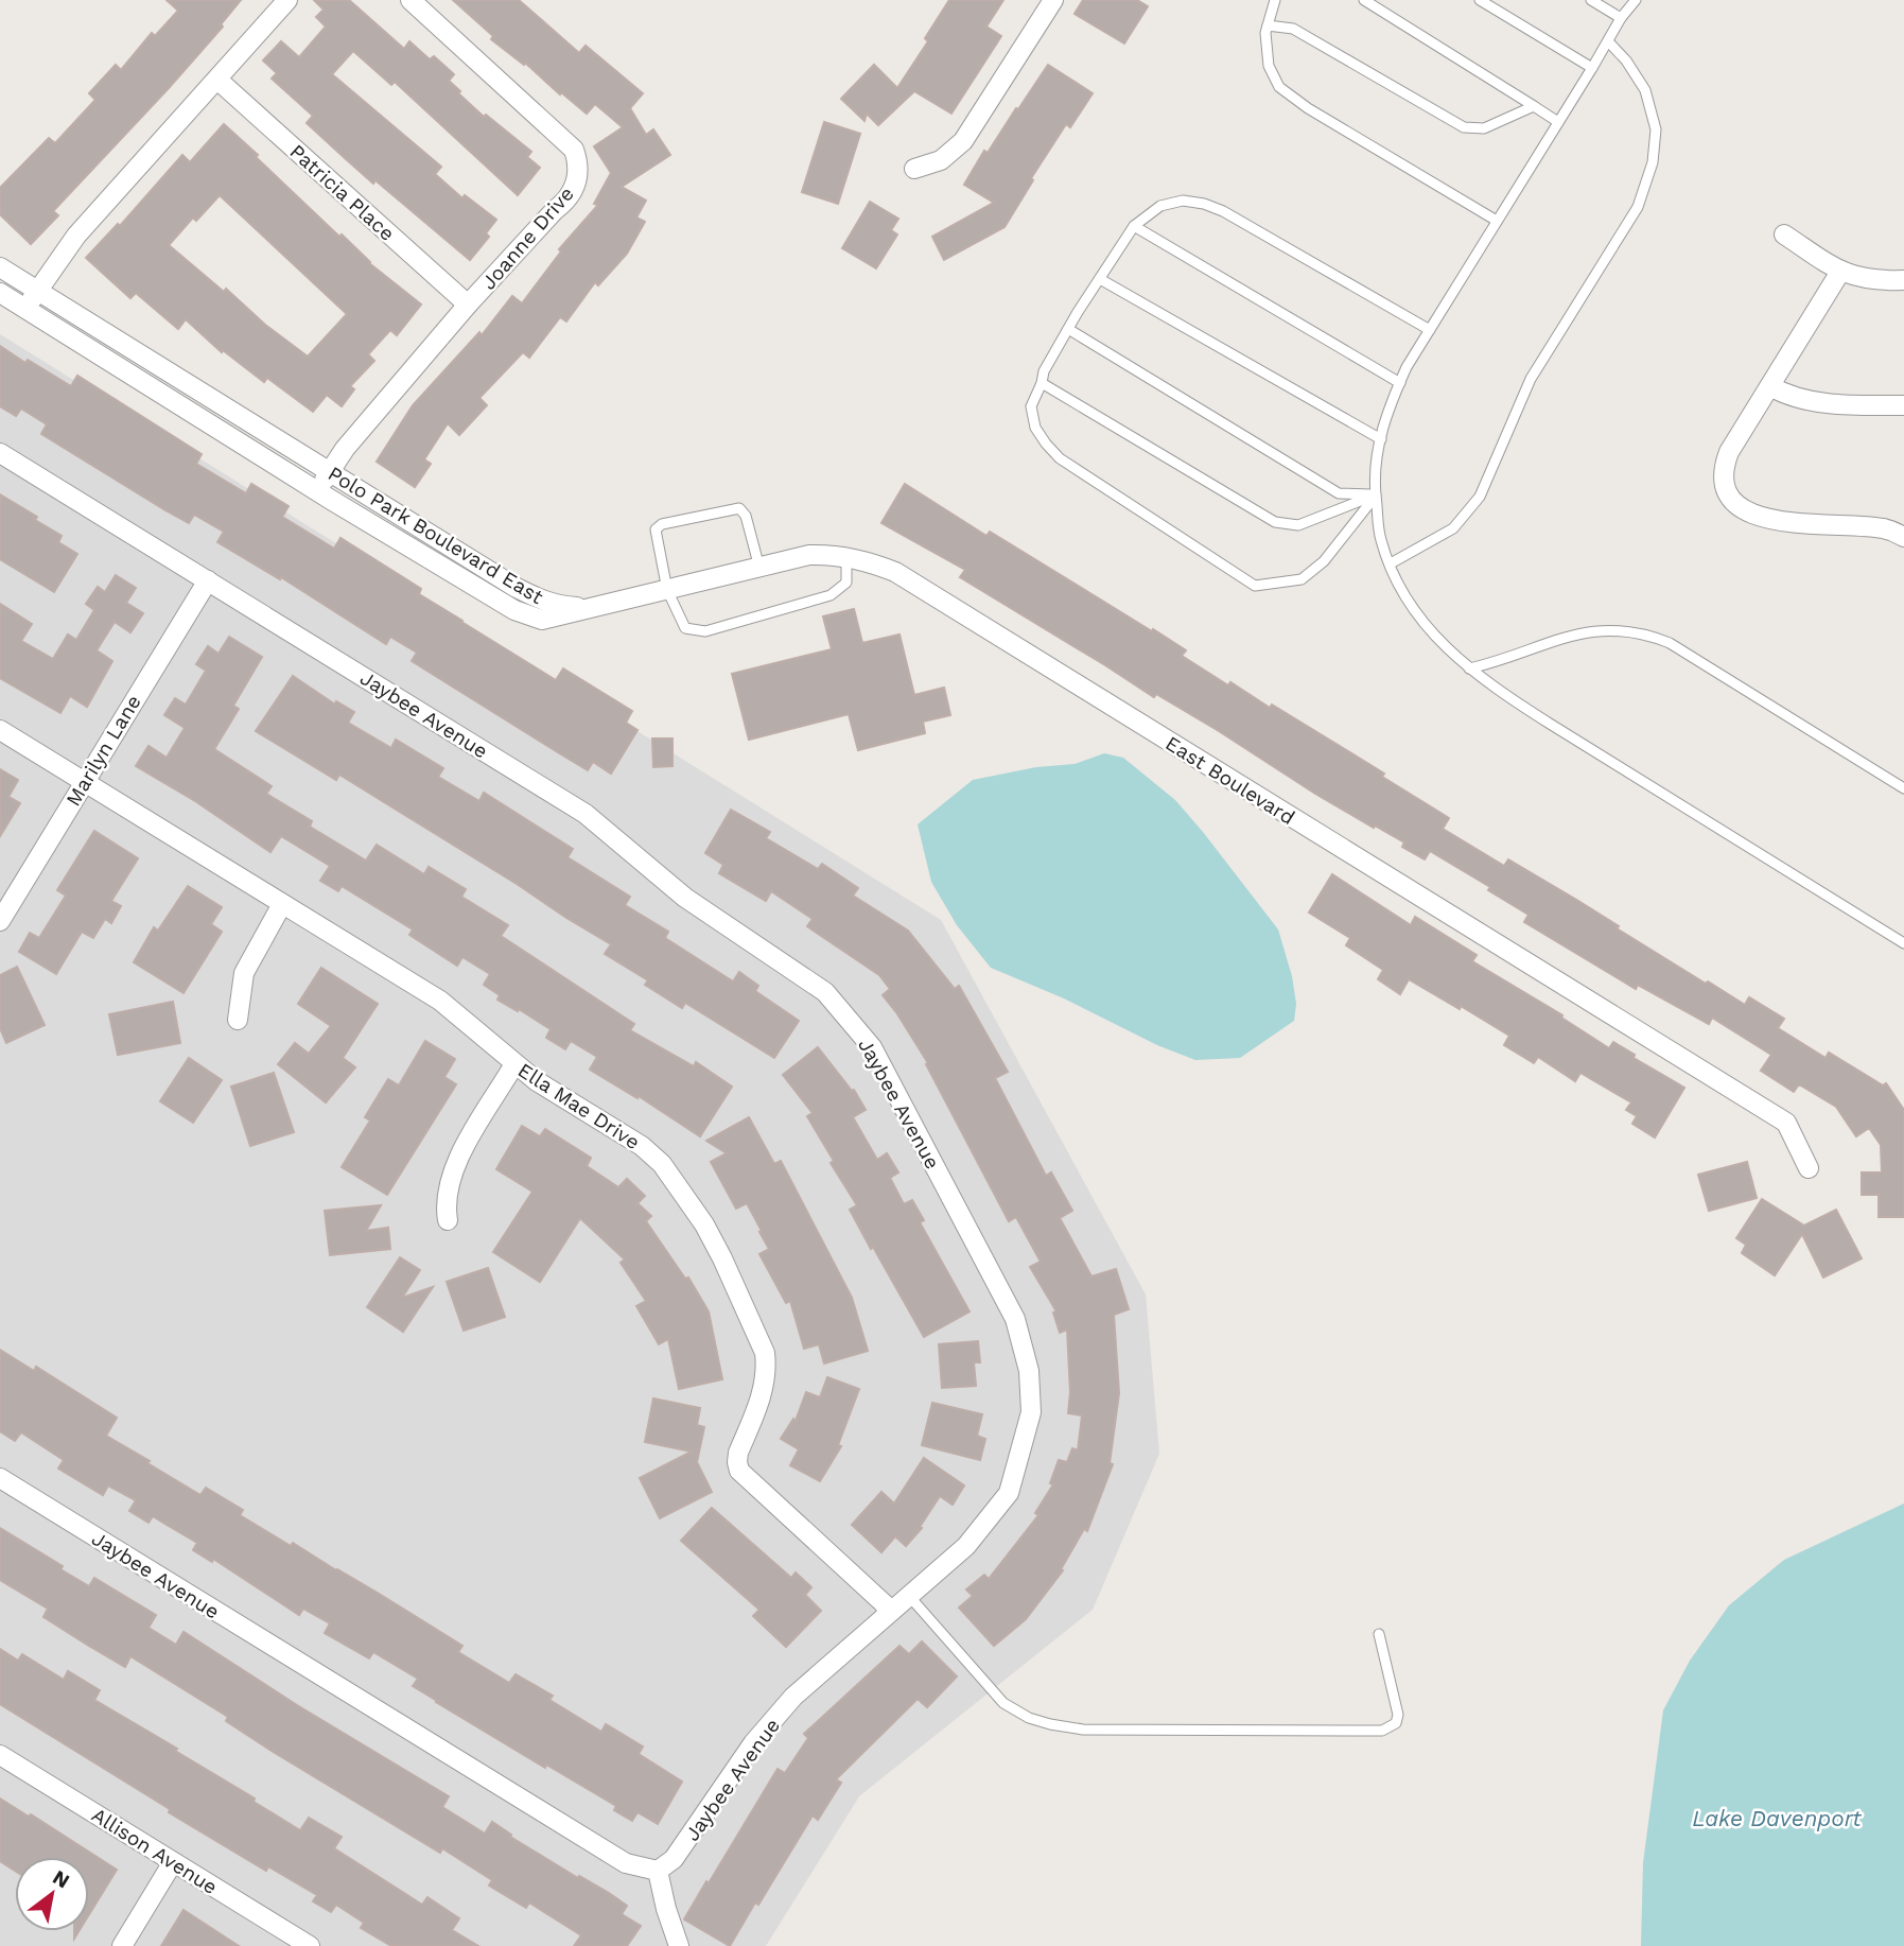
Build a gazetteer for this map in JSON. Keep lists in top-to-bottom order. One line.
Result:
{"streets":{"street":["Patricia Place","Joanne Drive","Polo Park Boulevard East","Jaybee Avenue","Marilyn Lane","East Boulevard","Ella Mae Drive","Allison Avenue"]},"crossings":[["Patricia Place","Joanne Drive"],["Joanne Drive","Polo Park Boulevard East"],["Polo Park Boulevard East","East Boulevard"],["Jaybee Avenue","Marilyn Lane"],["Jaybee Avenue","Ella Mae Drive"],["Marilyn Lane","Ella Mae Drive"]],"water":["Lake Davenport"],"north":"top right"}
